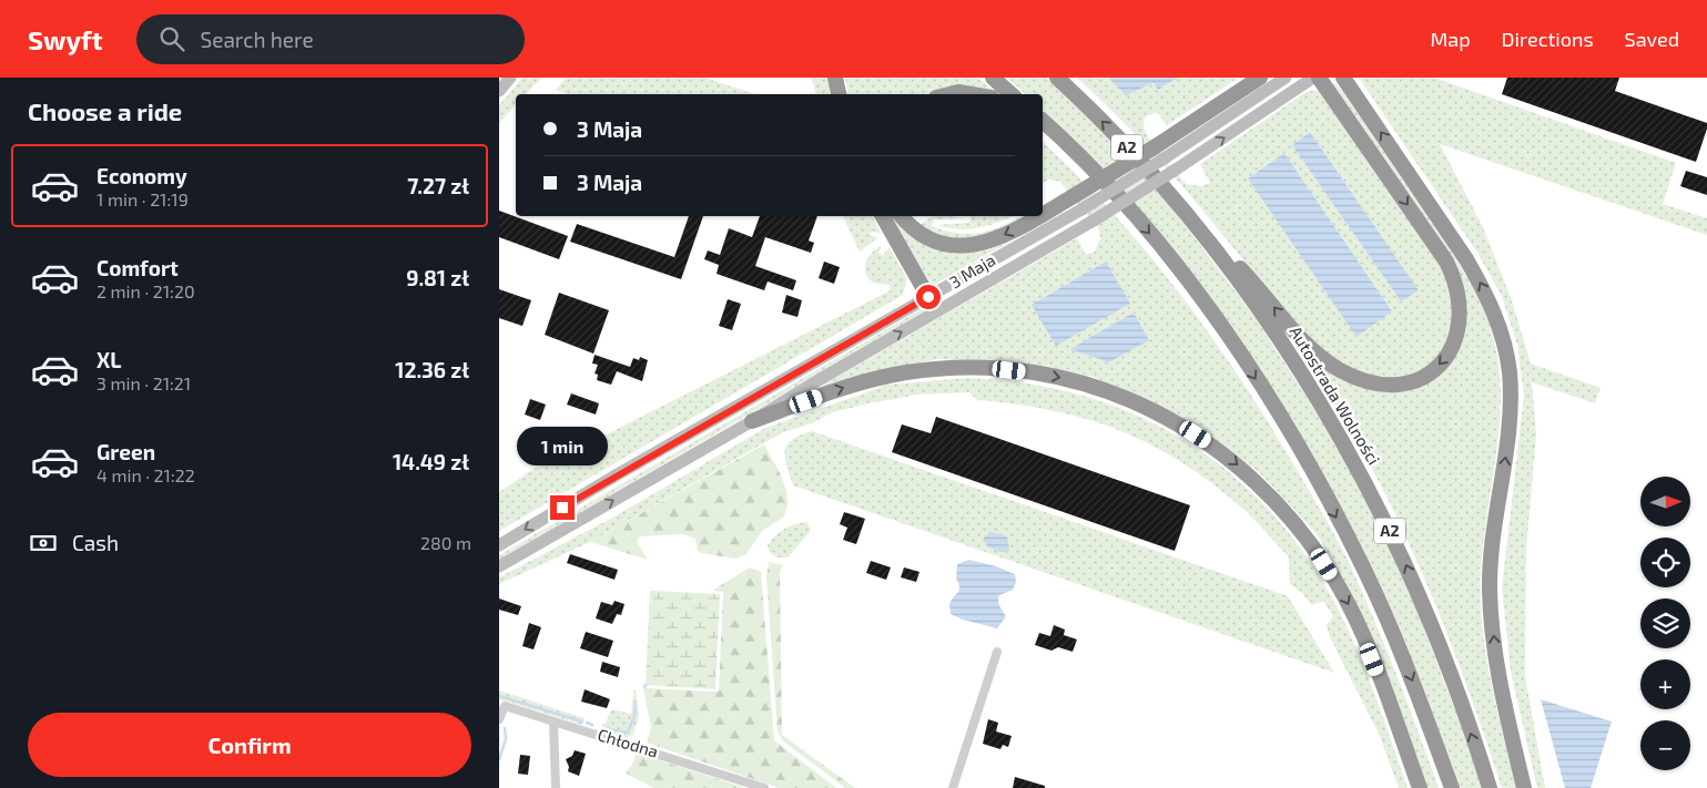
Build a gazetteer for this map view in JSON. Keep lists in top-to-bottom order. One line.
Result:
{"streets":{"highway":["A2","Autostrada Wolności"],"main road":["3 Maja"],"street":["Chłodna"]},"north":"right","page":{"header":"Swyft","search":"Search here","nav":["Map","Directions","Saved"],"heading":"Choose a ride","banner":["3 Maja","3 Maja"],"list":[{"name":"Economy","note":"1 min · 21:19","value":"7.27 zł"},{"name":"Comfort","note":"2 min · 21:20","value":"9.81 zł"},{"name":"XL","note":"3 min · 21:21","value":"12.36 zł"},{"name":"Green","note":"4 min · 21:22","value":"14.49 zł"}],"bubble":"1 min","map_buttons":["+","−"],"pay":["Cash","280 m"],"buttons":"Confirm"}}
